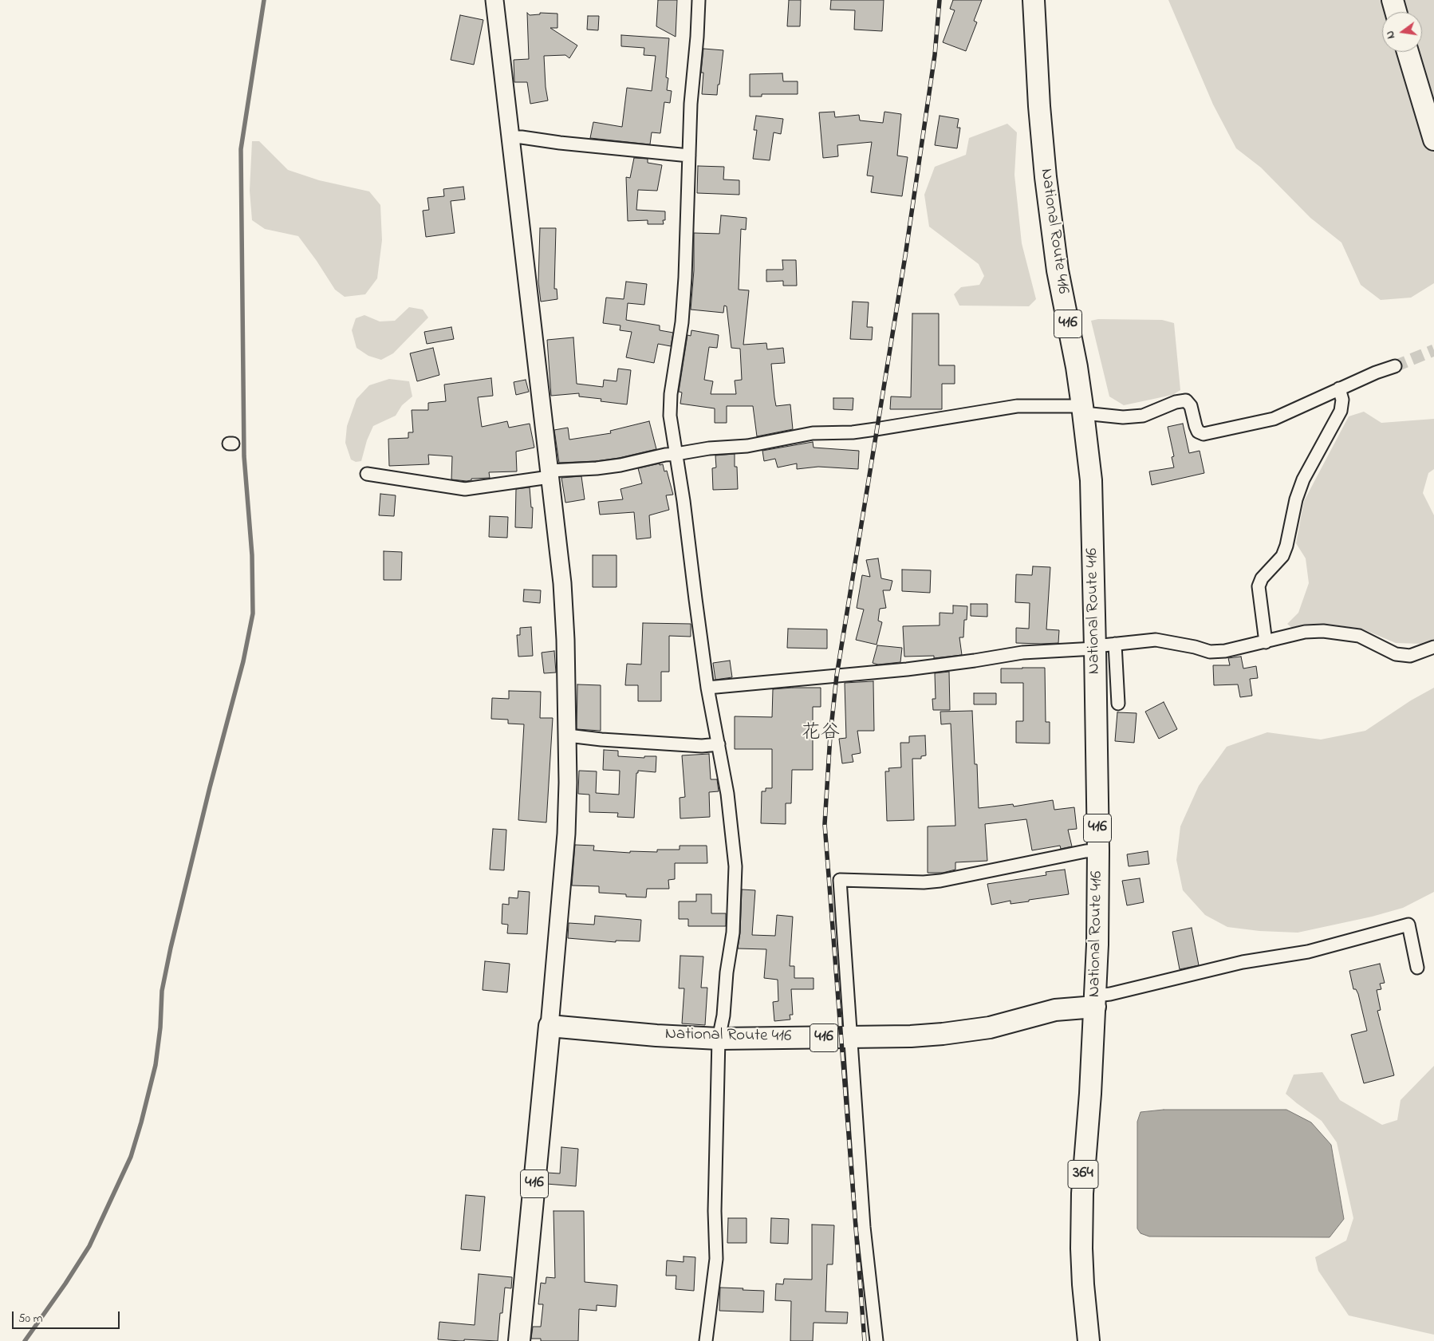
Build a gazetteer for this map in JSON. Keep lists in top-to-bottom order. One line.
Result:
{"streets":{"highway":["National Route 416","416","364"]},"crossings":[["National Route 416","416"],["National Route 416","364"]],"districts":["花谷"],"scale_bar":"50 m","north":"left"}
